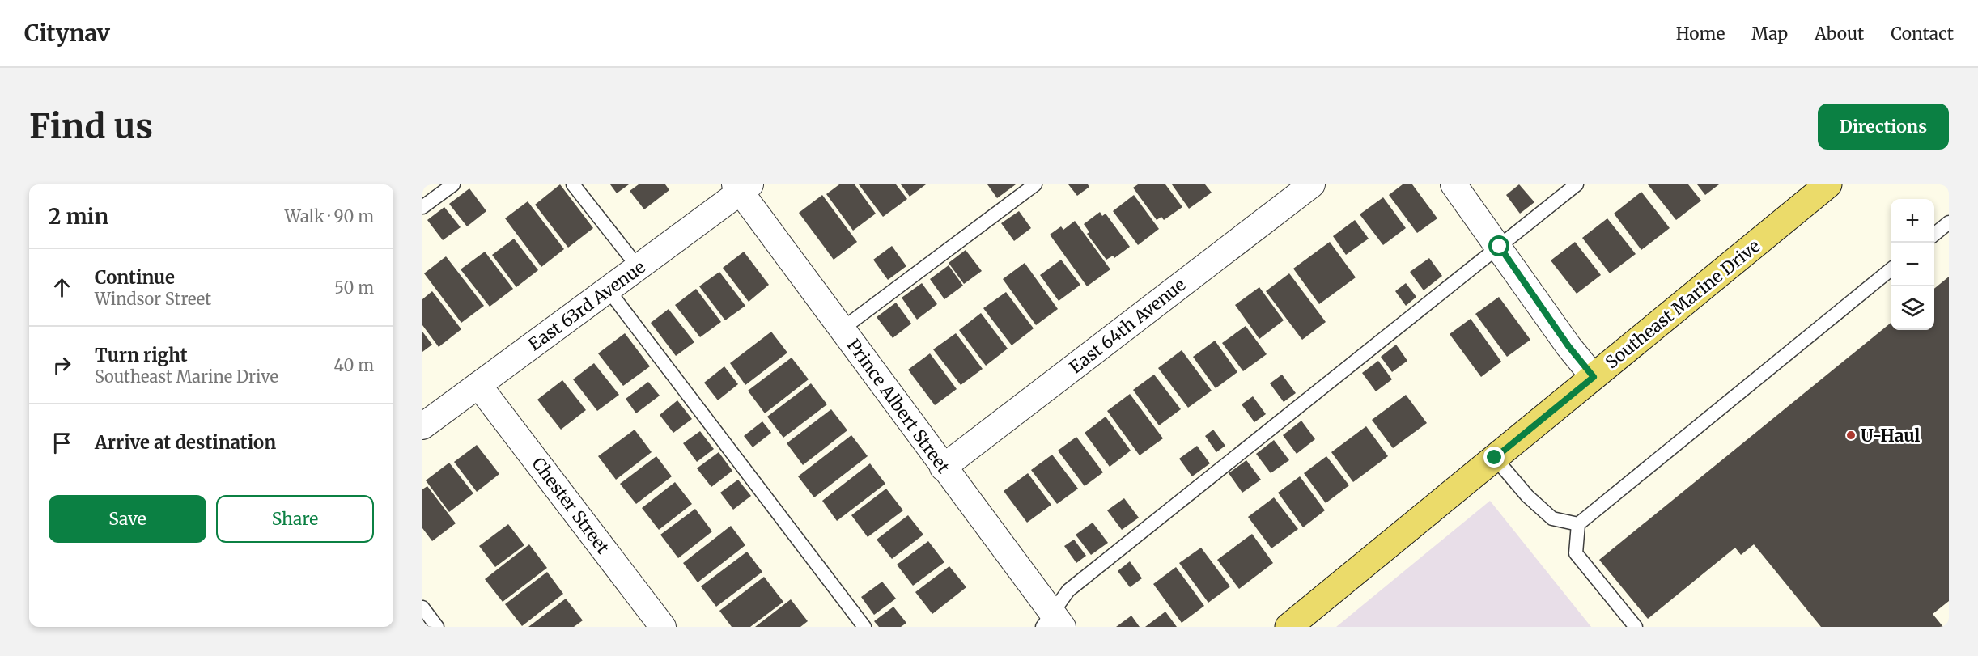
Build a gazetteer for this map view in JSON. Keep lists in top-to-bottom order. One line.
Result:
{"streets":{"main road":["Southeast Marine Drive"],"street":["East 63rd Avenue","East 64th Avenue","Prince Albert Street","Chester Street"]},"crossings":[["East 63rd Avenue","Prince Albert Street"],["East 63rd Avenue","Chester Street"],["East 64th Avenue","Prince Albert Street"]],"places":["U-Haul"],"page":{"header":"Citynav","nav":["Home","Map","About","Contact"],"buttons":["Directions",["Save","Share"]],"title":"Find us","heading":["2 min","Walk · 90 m"],"map_buttons":["+","−"],"list":[["Continue","Windsor Street","50 m"],["Turn right","Southeast Marine Drive","40 m"],"Arrive at destination"]}}
